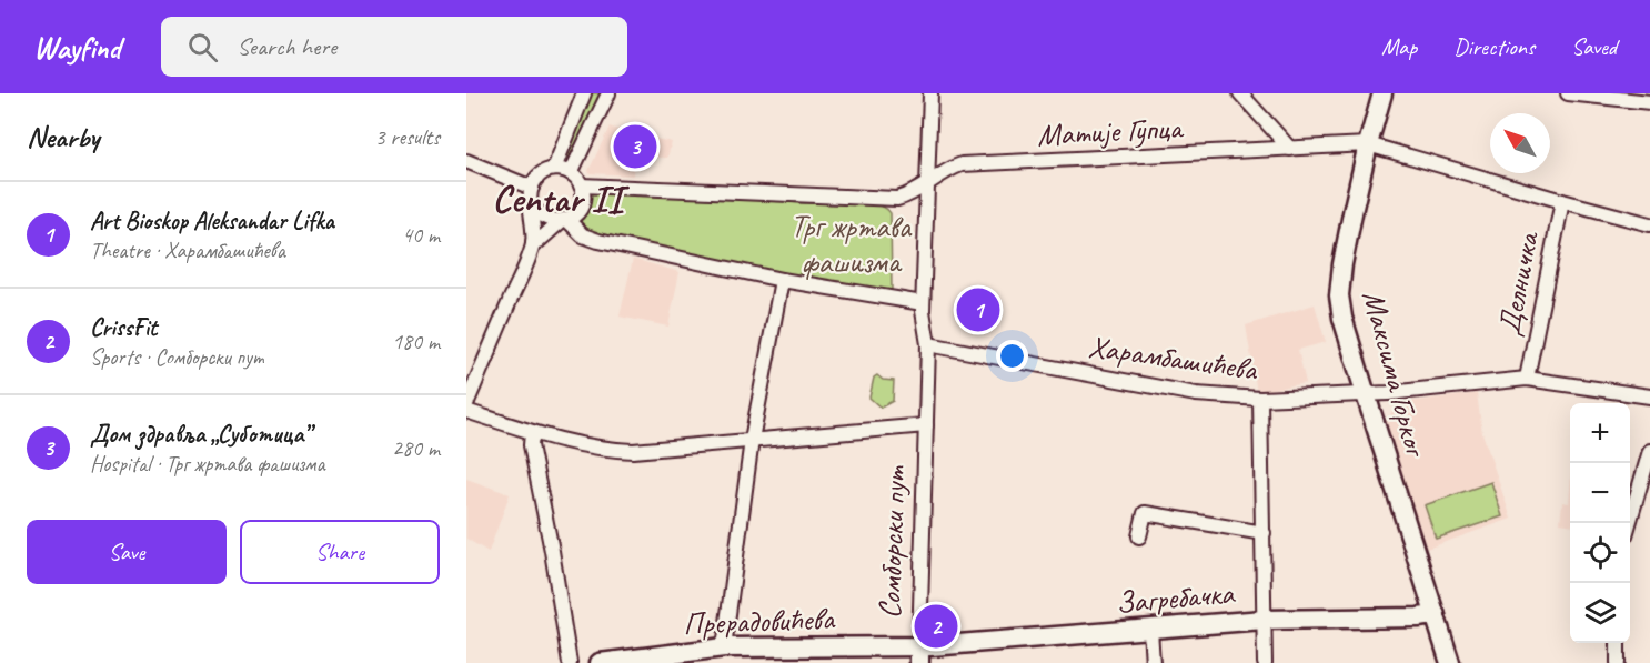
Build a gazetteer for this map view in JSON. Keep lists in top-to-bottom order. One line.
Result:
{"streets":{"main road":["Максима Горког","Загребачка","Прерадовићева"],"street":["Матије Гупца","Делничка","Харамбашићева","Сомборски пут"]},"crossings":[["Матије Гупца","Делничка"],["Матије Гупца","Максима Горког"],["Делничка","Харамбашићева"],["Харамбашићева","Максима Горког"],["Максима Горког","Загребачка"],["Сомборски пут","Загребачка"],["Сомборски пут","Прерадовићева"],["Загребачка","Прерадовићева"]],"districts":["Centar II"],"parks":["Трг жртава фашизма"],"north":"top left","page":{"header":"Wayfind","search":"Search here","nav":["Map","Directions","Saved"],"heading":["Nearby","3 results"],"pins":["3","1","2"],"list":[{"mark":"1","name":"Art Bioskop Aleksandar Lifka","note":"Theatre · Харамбашићева","value":"40 m"},{"mark":"2","name":"CrissFit","note":"Sports · Сомборски пут","value":"180 m"},{"mark":"3","name":"Дом здравља „Суботица”","note":"Hospital · Трг жртава фашизма","value":"280 m"}],"map_buttons":["+","−"],"buttons":["Save","Share"]}}
